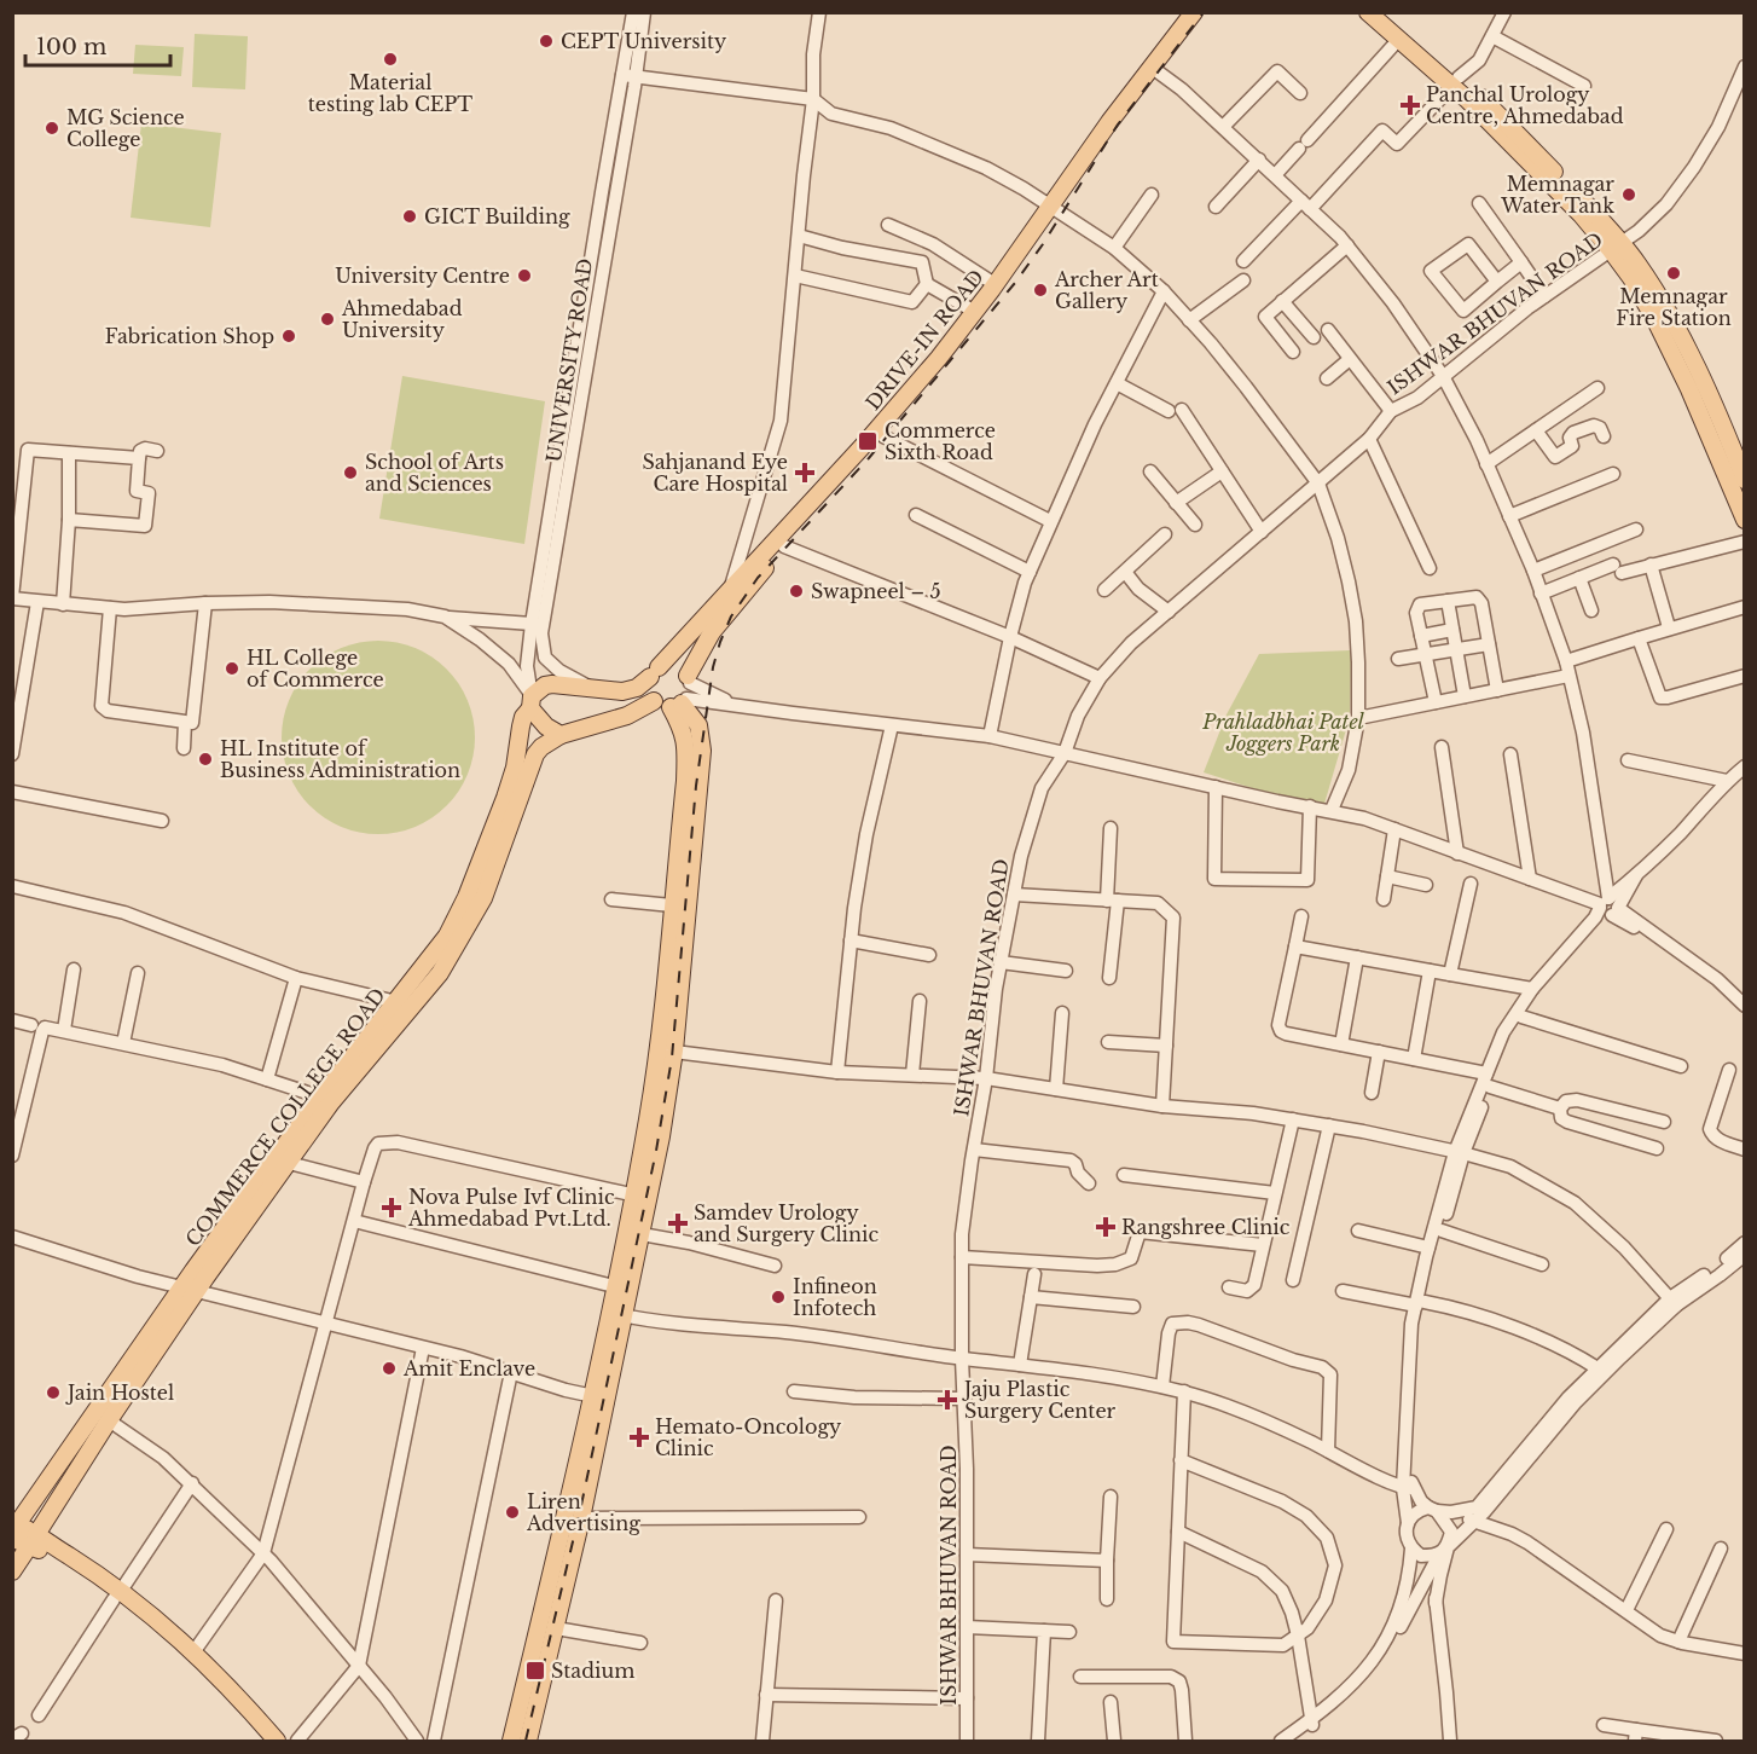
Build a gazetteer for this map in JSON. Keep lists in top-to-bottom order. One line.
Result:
{"streets":{"main road":["DRIVE-IN ROAD","COMMERCE COLLEGE ROAD"],"street":["ISHWAR BHUVAN ROAD","UNIVERSITY ROAD"]},"crossings":[["UNIVERSITY ROAD","COMMERCE COLLEGE ROAD"]],"parks":["Prahladbhai Patel Joggers Park"],"places":{"other":["CEPT University","Material testing lab CEPT","MG Science College","Memnagar Water Tank","GICT Building","Memnagar Fire Station","University Centre","Archer Art Gallery","Ahmedabad University","Fabrication Shop","School of Arts and Sciences","Swapneel – 5","HL College of Commerce","HL Institute of Business Administration","Infineon Infotech","Amit Enclave","Jain Hostel","Liren Advertising"],"health":["Panchal Urology Centre, Ahmedabad","Sahjanand Eye Care Hospital","Nova Pulse Ivf Clinic Ahmedabad Pvt.Ltd.","Samdev Urology and Surgery Clinic","Rangshree Clinic","Jaju Plastic Surgery Center","Hemato-Oncology Clinic"],"transit":["Commerce Sixth Road","Stadium"]},"scale_bar":"100 m"}
